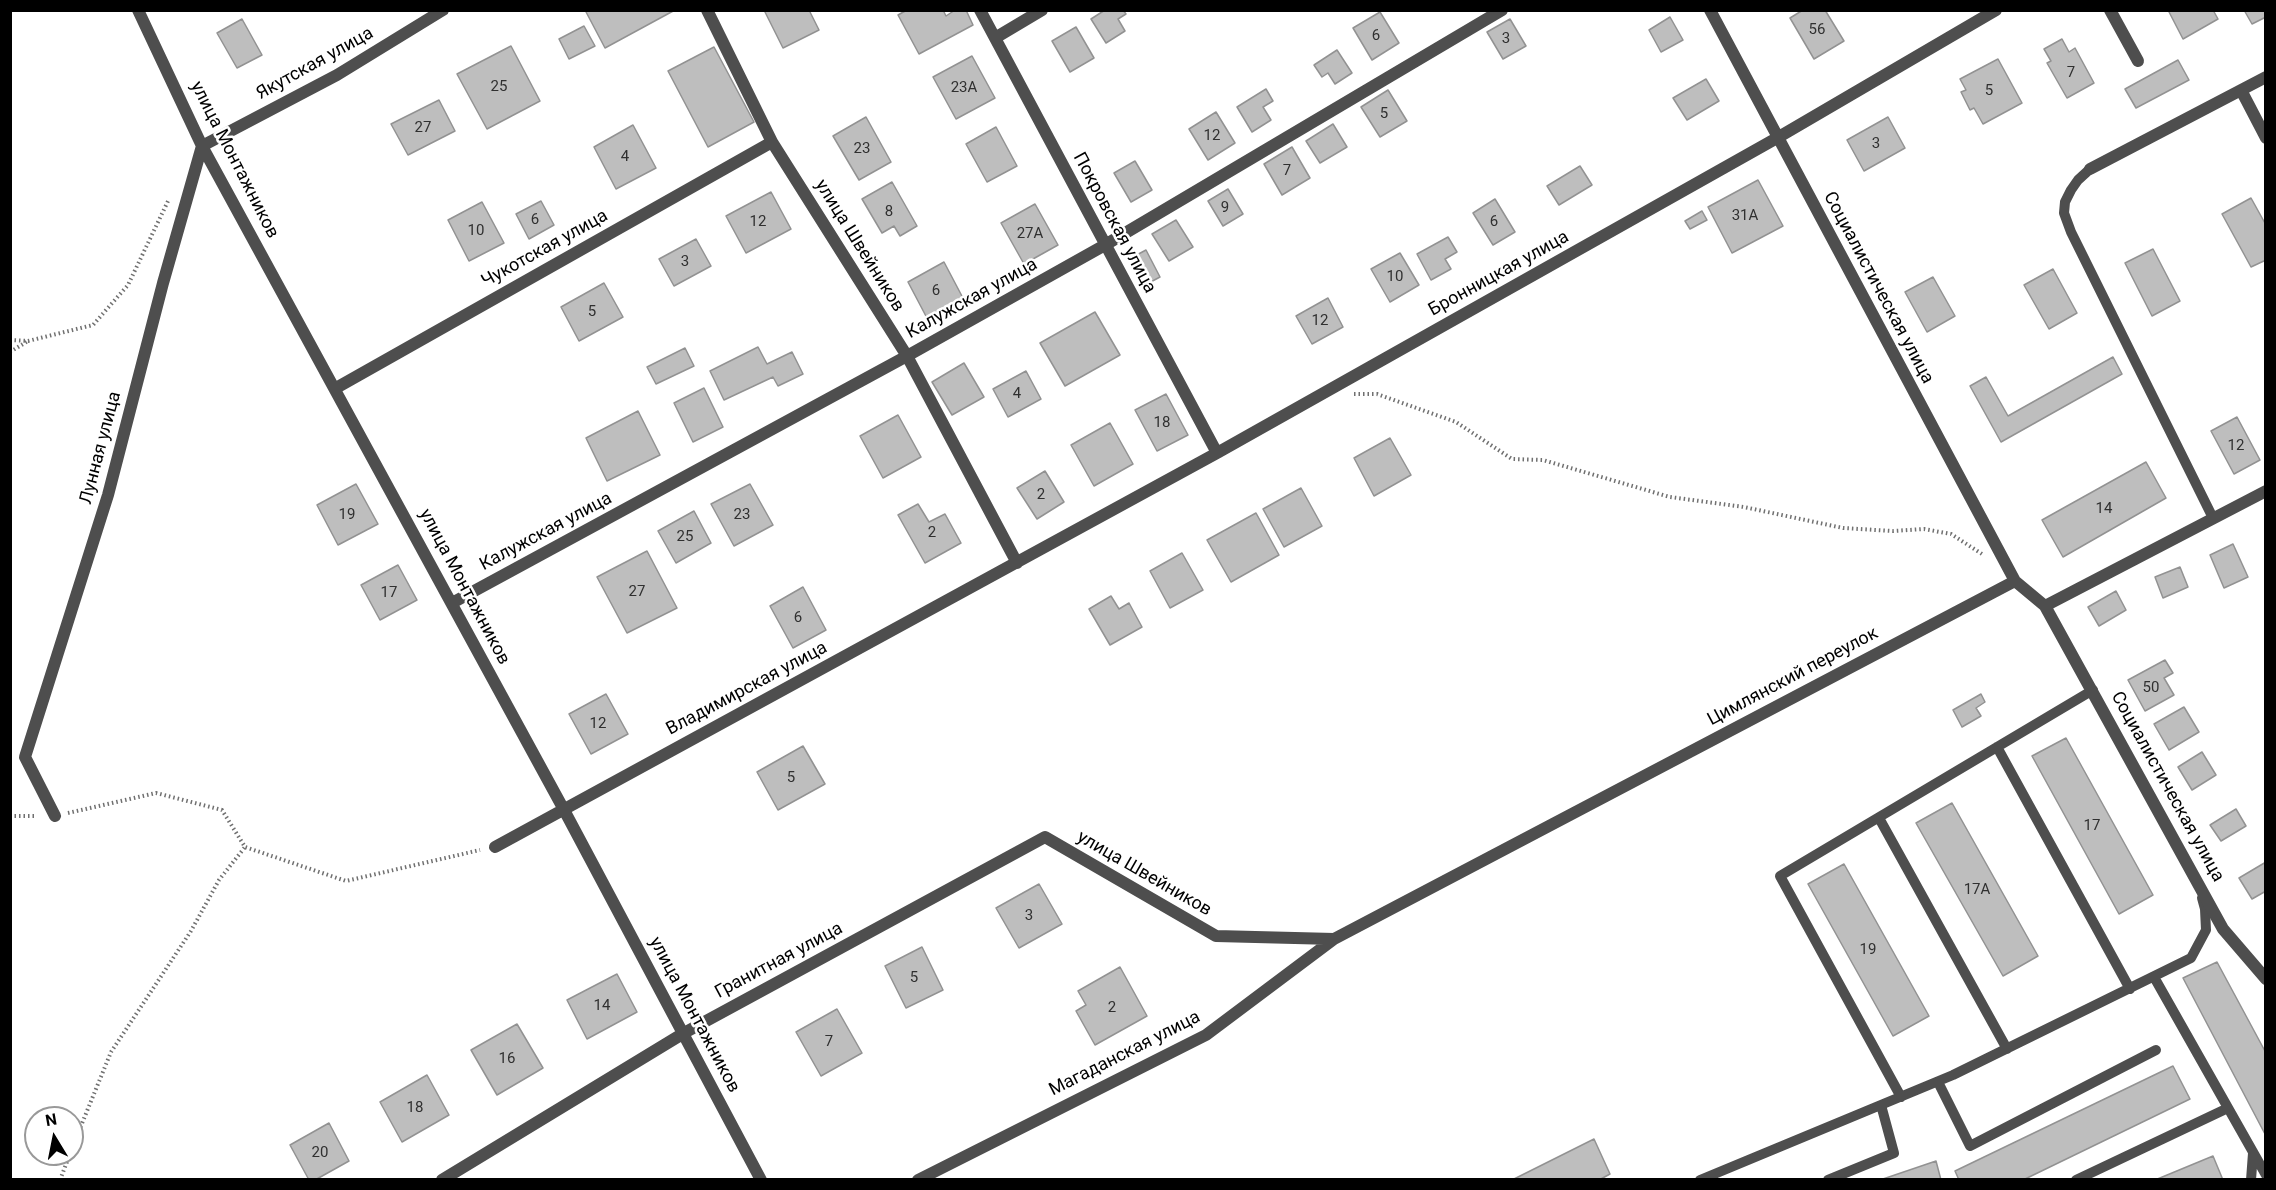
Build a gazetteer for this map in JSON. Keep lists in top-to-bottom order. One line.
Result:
{"streets":{"street":["Якутская улица","улица Монтажников","Покровская улица","улица Швейников","Чукотская улица","Бронницкая улица","Социалистическая улица","Калужская улица","Лунная улица","Цимлянский переулок","Владимирская улица","Гранитная улица","Магаданская улица"]},"crossings":[["Якутская улица","улица Монтажников"],["Якутская улица","Лунная улица"],["улица Монтажников","Чукотская улица"],["улица Монтажников","Калужская улица"],["улица Монтажников","Лунная улица"],["улица Монтажников","Владимирская улица"],["улица Монтажников","Гранитная улица"],["Покровская улица","Бронницкая улица"],["Покровская улица","Калужская улица"],["улица Швейников","Чукотская улица"],["улица Швейников","Бронницкая улица"],["улица Швейников","Калужская улица"],["улица Швейников","Цимлянский переулок"],["улица Швейников","Владимирская улица"],["улица Швейников","Гранитная улица"],["улица Швейников","Магаданская улица"],["Бронницкая улица","Социалистическая улица"],["Бронницкая улица","Владимирская улица"],["Социалистическая улица","Цимлянский переулок"],["Цимлянский переулок","Магаданская улица"]],"house_numbers":["56","6","3","7","25","23А","5","5","27","12","3","23","4","7","9","8","31А","6","12","6","10","27А","3","10","6","5","12","4","18","12","2","14","19","23","2","25","27","17","6","50","12","5","17","17А","3","19","5","14","2","7","16","18","20"],"north":"top"}
